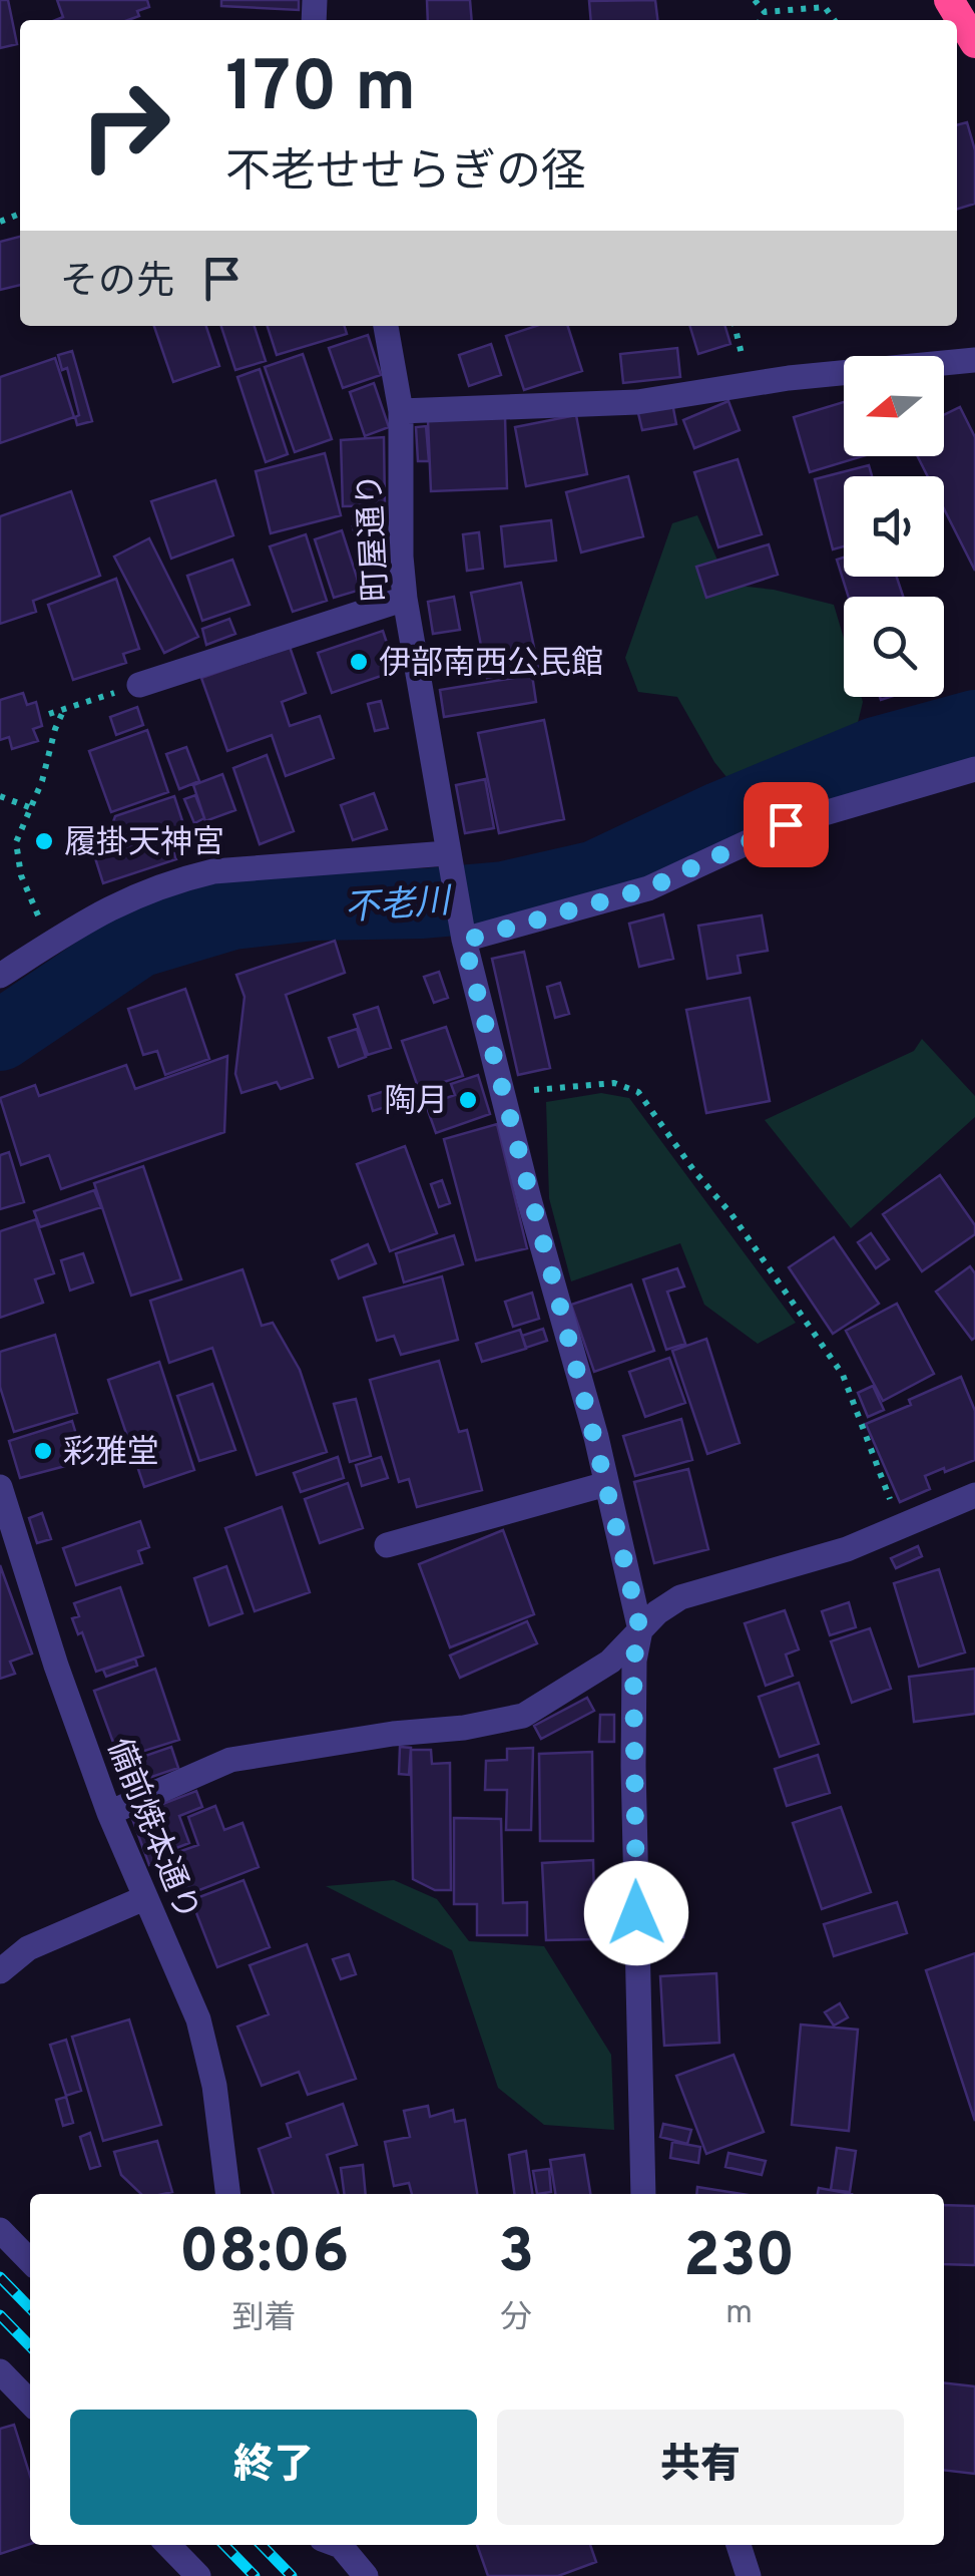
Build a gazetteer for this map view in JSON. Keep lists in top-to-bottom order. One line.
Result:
{"streets":{"street":["町屋通り","備前焼本通り"]},"water":["不老川"],"places":["伊部南西公民館","履掛天神宮","陶月","彩雅堂"],"north":"left","page":{"turn":["170 m","不老せせらぎの径"],"then":"その先","eta":["08:06","到着","3","分","230","m"],"buttons":["終了","共有"]}}
